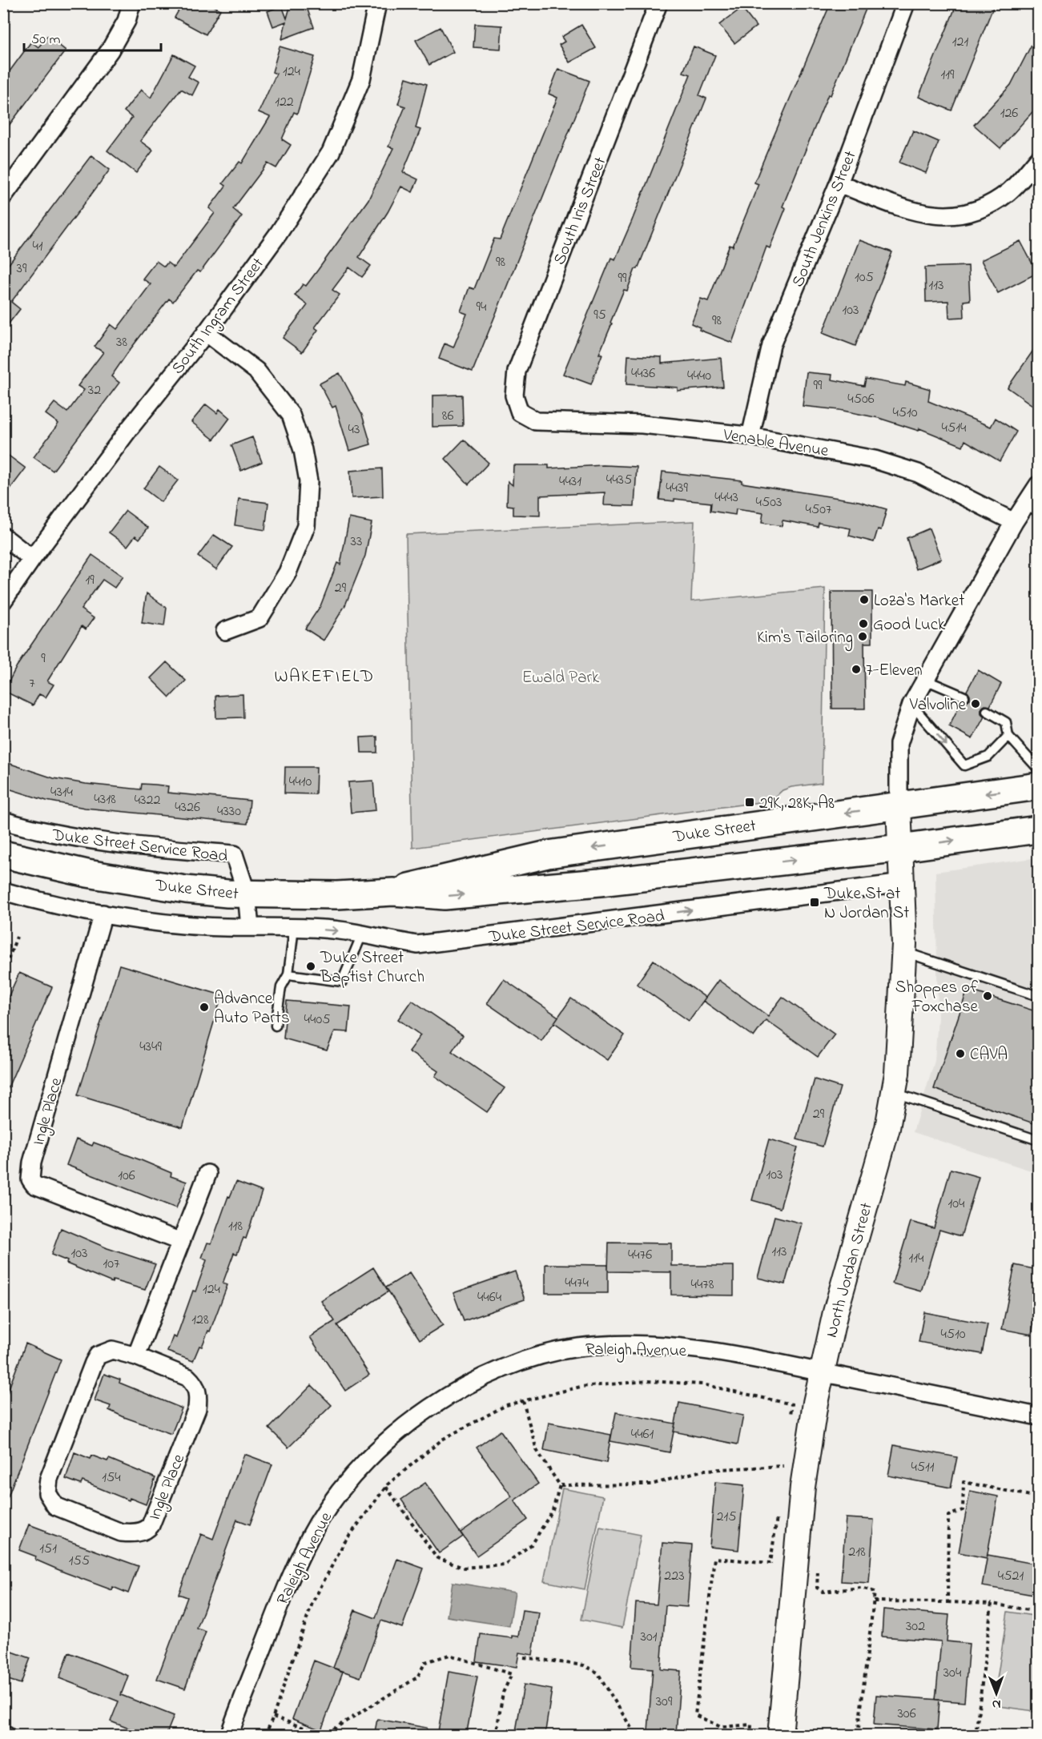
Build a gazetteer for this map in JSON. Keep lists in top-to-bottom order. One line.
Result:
{"streets":{"main road":["Duke Street"],"street":["South Iris Street","South Jenkins Street","South Ingram Street","Venable Avenue","Duke Street Service Road","Ingle Place","North Jordan Street","Raleigh Avenue"]},"crossings":[["South Iris Street","Venable Avenue"],["South Jenkins Street","Venable Avenue"],["Duke Street","Duke Street Service Road"],["Duke Street","North Jordan Street"],["Duke Street Service Road","Ingle Place"],["Duke Street Service Road","North Jordan Street"],["North Jordan Street","Raleigh Avenue"]],"one_way":["Duke Street Service Road"],"districts":["WAKEFIELD"],"parks":["Ewald Park"],"places":{"other":["Loza's Market","Good Luck","Kim's Tailoring","7-Eleven","Valvoline","Duke Street Baptist Church","Shoppes of Foxchase","Advance Auto Parts","CAVA"],"transit":["29K, 28K, A8","Duke St at N Jordan St"]},"house_numbers":["121","124","119","122","126","41","98","39","105","99","113","94","103","95","98","38","4436","4440","99","32","4506","4510","86","4514","43","4435","4431","4439","4443","4503","4507","33","19","29","9","7","4410","4314","4318","4322","4326","4330","4405","4349","29","103","106","104","118","113","103","4476","114","107","4474","4478","124","4464","128","4510","4461","4511","154","215","151","218","155","223","4521","302","301","304","309","306"],"scale_bar":"50 m","north":"bottom"}
